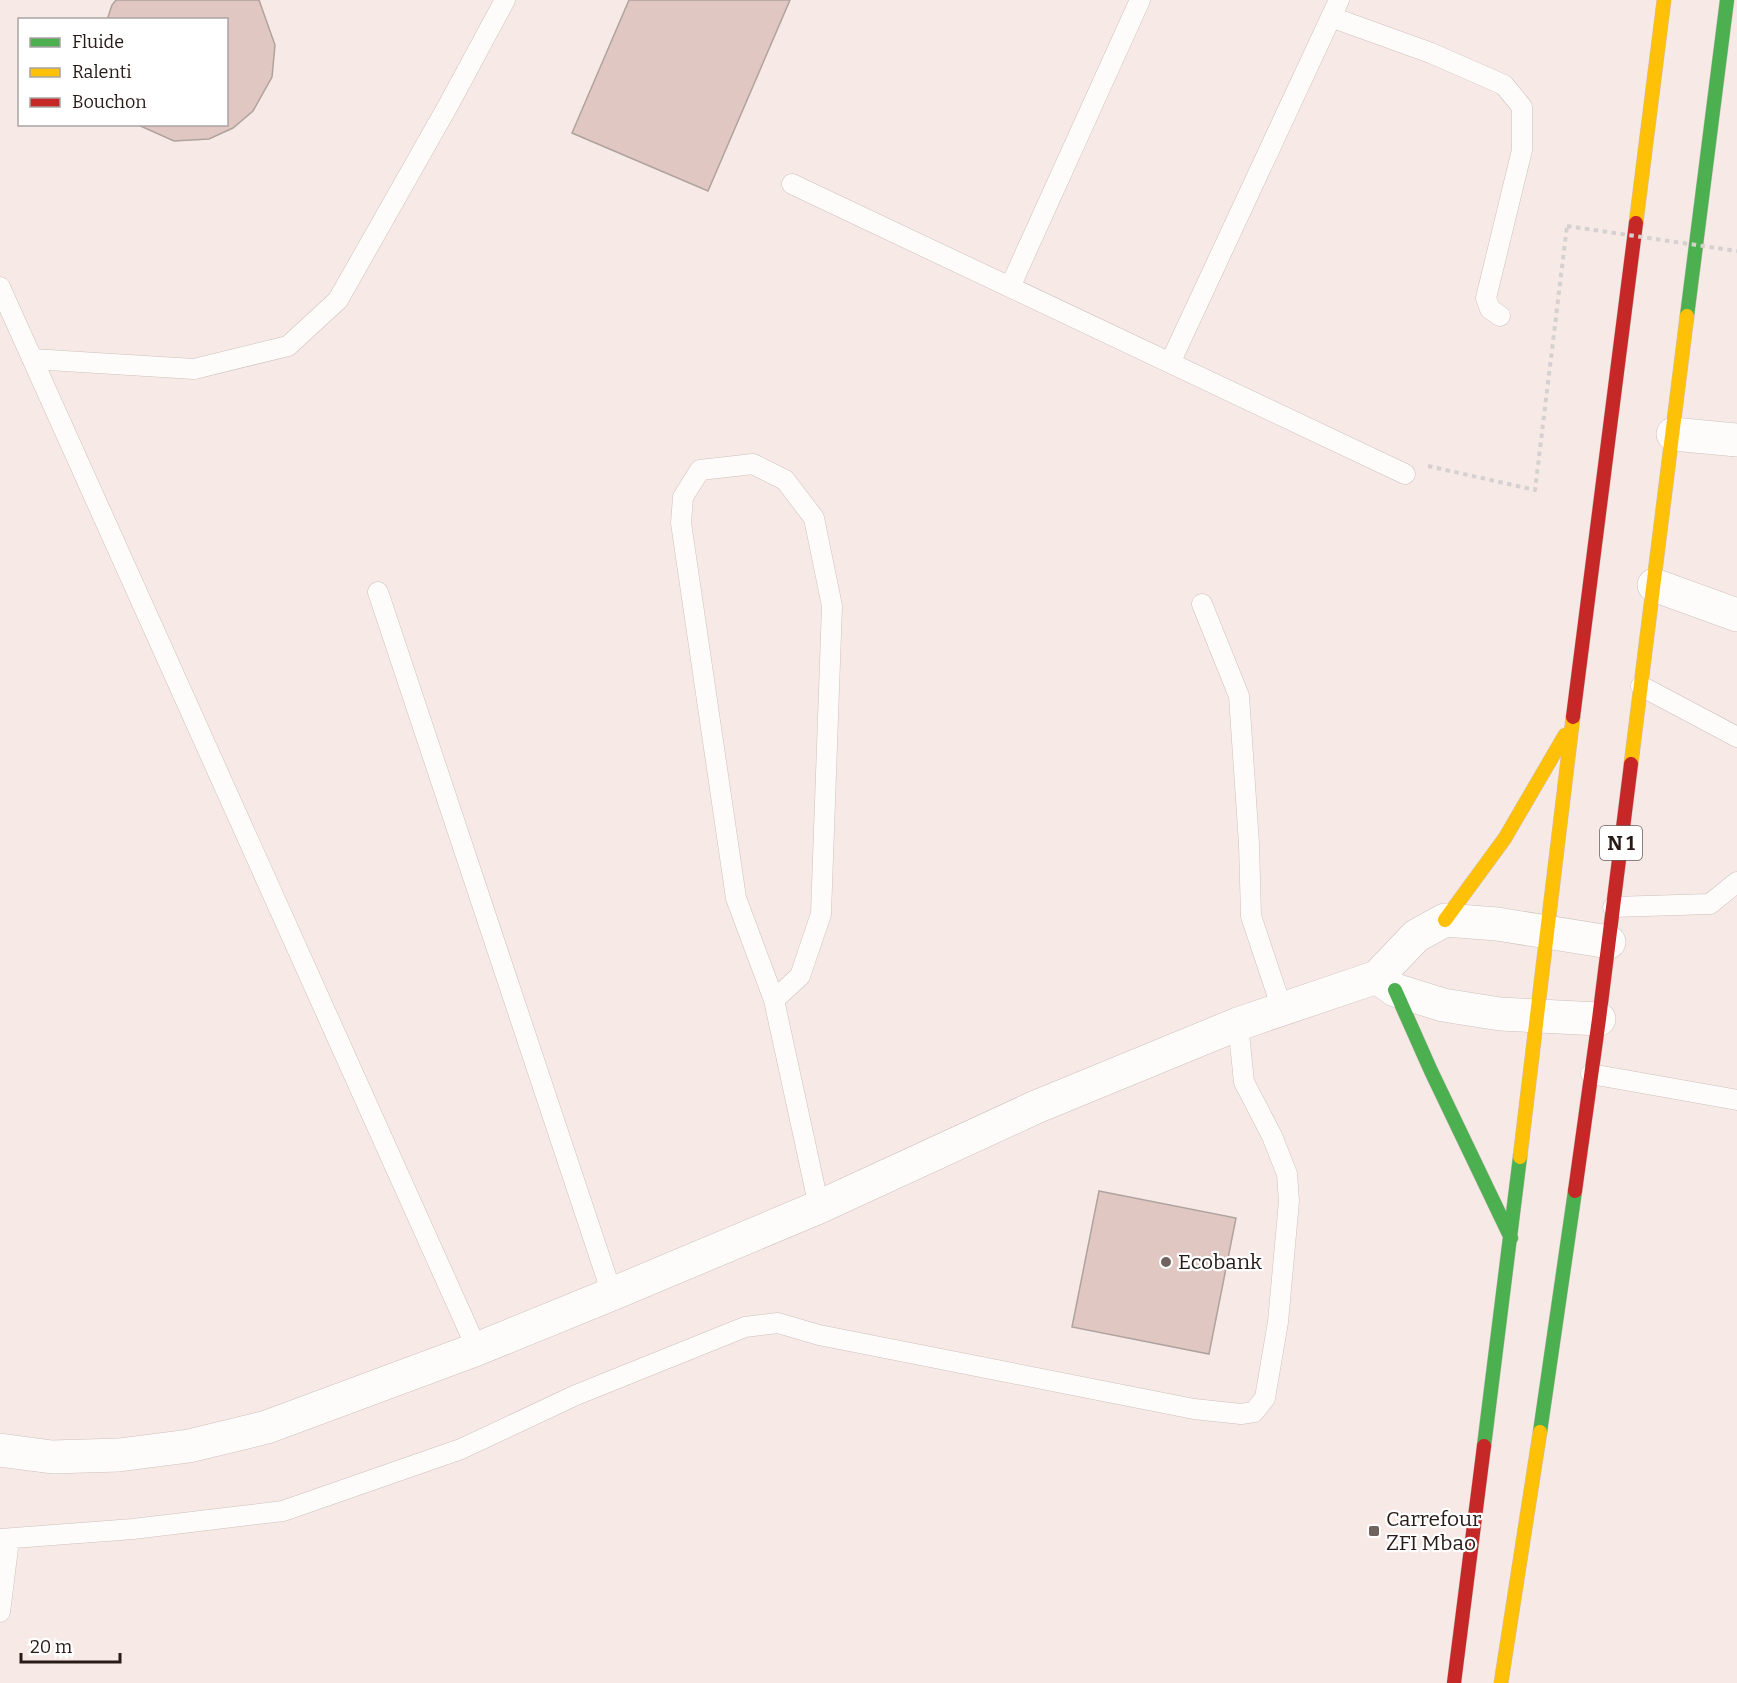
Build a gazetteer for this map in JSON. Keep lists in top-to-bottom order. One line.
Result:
{"streets":{"highway":["N 1"]},"places":{"other":["Ecobank"],"transit":["Carrefour ZFI Mbao"]},"legend":["Fluide","Ralenti","Bouchon"],"scale_bar":"20 m"}
